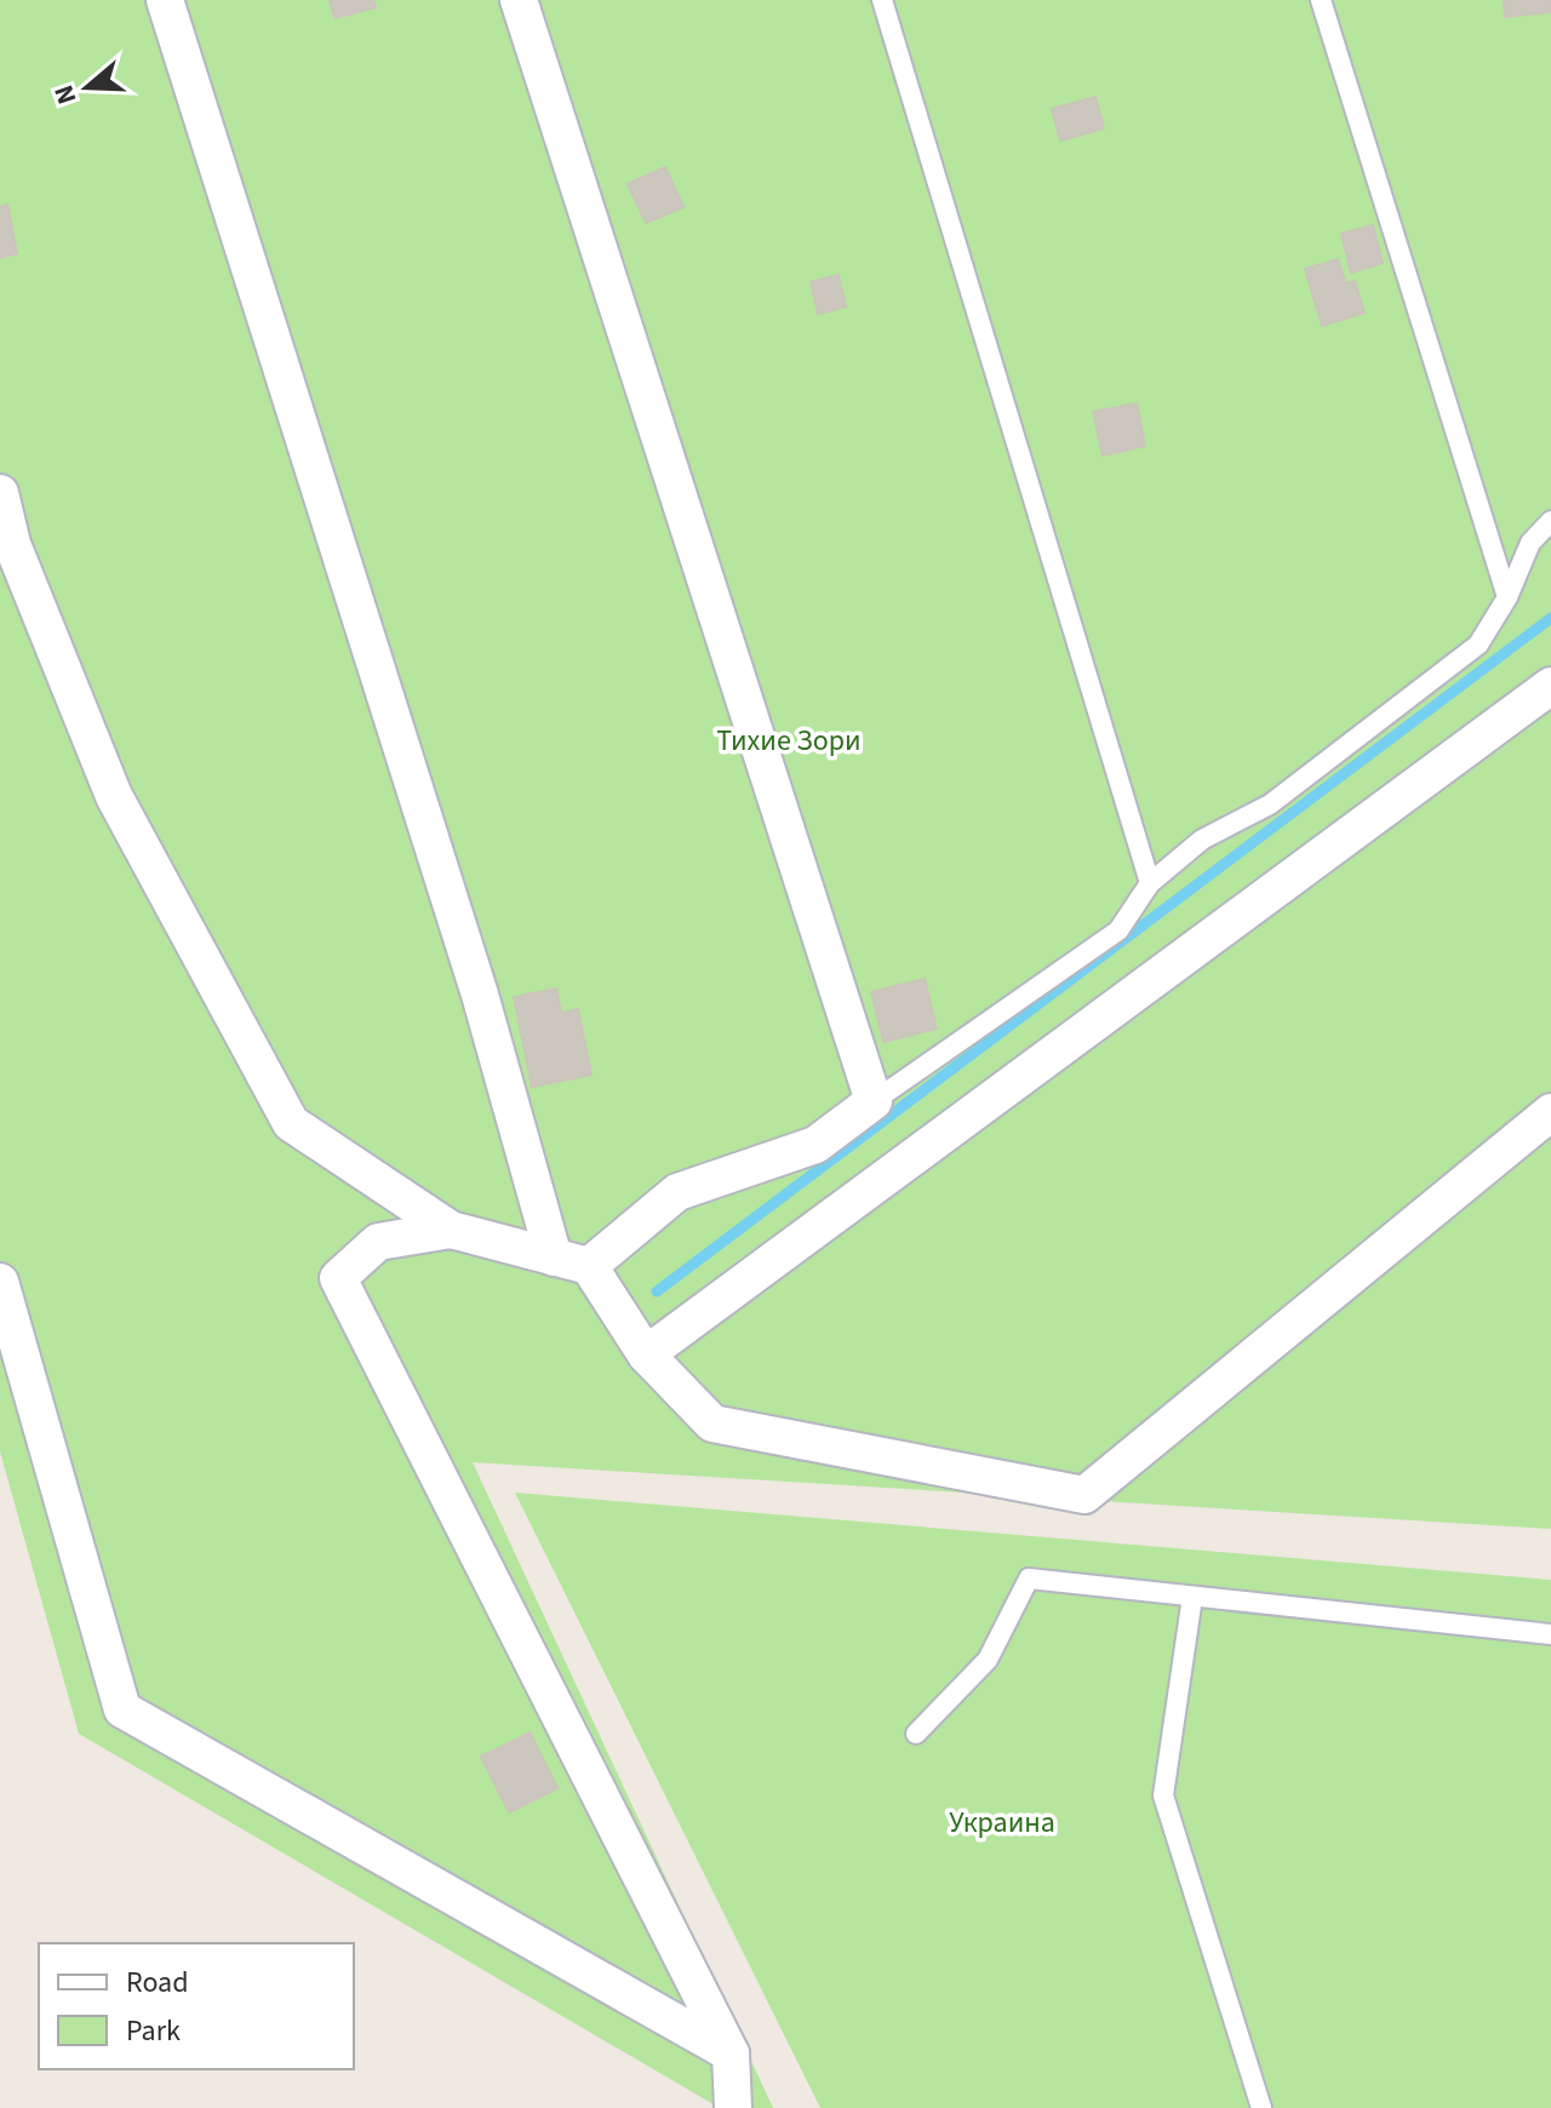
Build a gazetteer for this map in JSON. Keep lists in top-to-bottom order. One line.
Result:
{"parks":["Тихие Зори","Украина"],"legend":["Road","Park"],"north":"left"}
